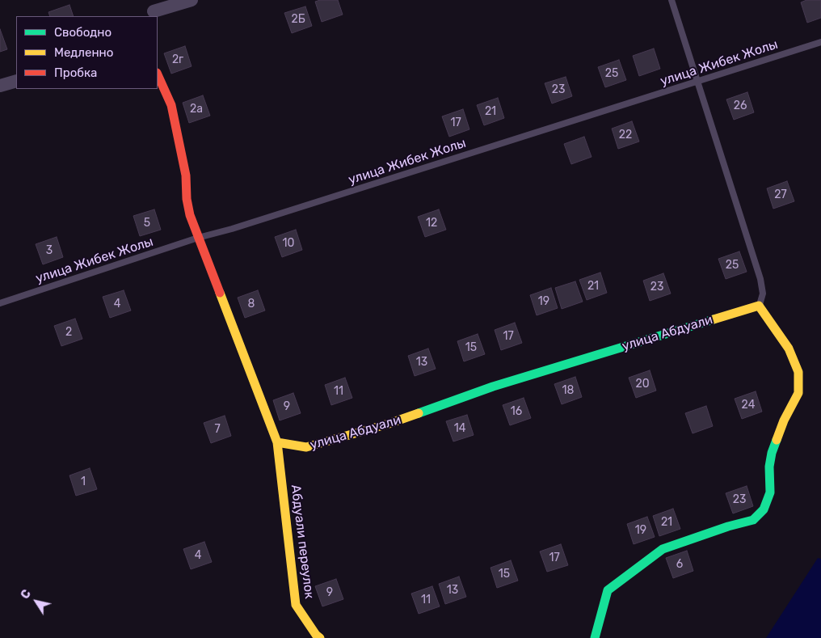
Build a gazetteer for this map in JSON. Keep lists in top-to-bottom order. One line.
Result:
{"streets":{"street":["улица Абдуали","Абдуали переулок"],"lane":["улица Жибек Жолы"]},"crossings":[["улица Абдуали","Абдуали переулок"]],"house_numbers":["2Б","2г","25","23","26","2а","21","17","22","27","5","12","10","3","25","21","23","19","4","8","2","17","15","13","20","18","11","24","9","16","14","7","1","23","21","19","4","17","6","15","13","9","11"],"legend":["Свободно","Медленно","Пробка"],"north":"top left"}
